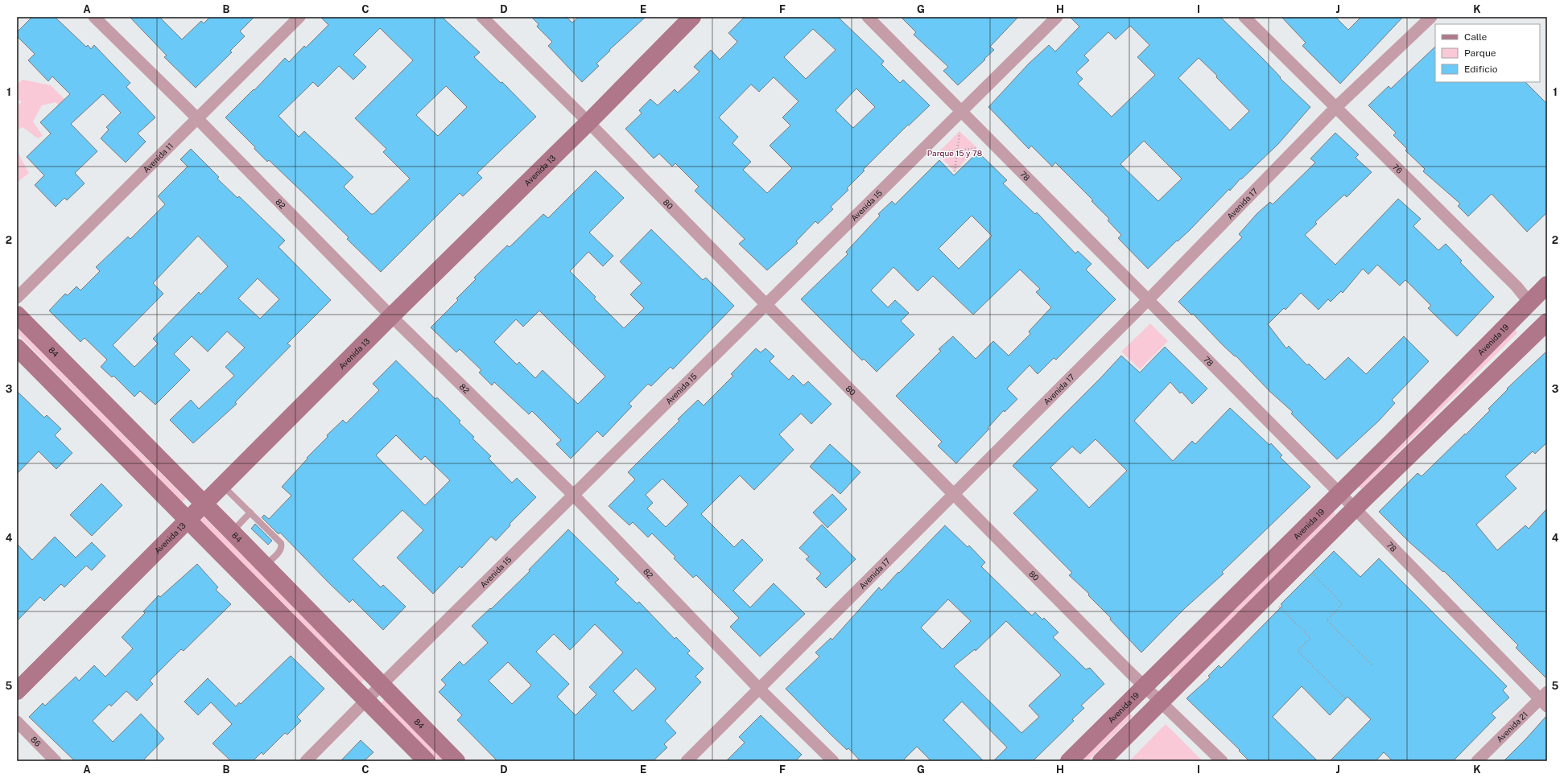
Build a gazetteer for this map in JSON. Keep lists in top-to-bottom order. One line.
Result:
{"streets":{"main road":["76","Avenida 13","Avenida 19","84"],"street":["Avenida 11","78","82","Avenida 17","80","Avenida 15","Avenida 21","86"]},"crossings":[["Avenida 11","82"],["76","Avenida 17"],["76","Avenida 19"],["Avenida 13","82"],["Avenida 13","80"],["Avenida 13","84"],["78","Avenida 17"],["78","Avenida 15"],["78","Avenida 19"],["78","Avenida 21"],["82","Avenida 17"],["82","Avenida 15"],["Avenida 17","80"],["80","Avenida 15"],["80","Avenida 19"],["Avenida 15","84"]],"parks":["Parque 15 y 78"],"legend":["Calle","Parque","Edificio"],"grid":{"columns":["A","B","C","D","E","F","G","H","I","J","K"],"rows":["1","2","3","4","5"]}}
